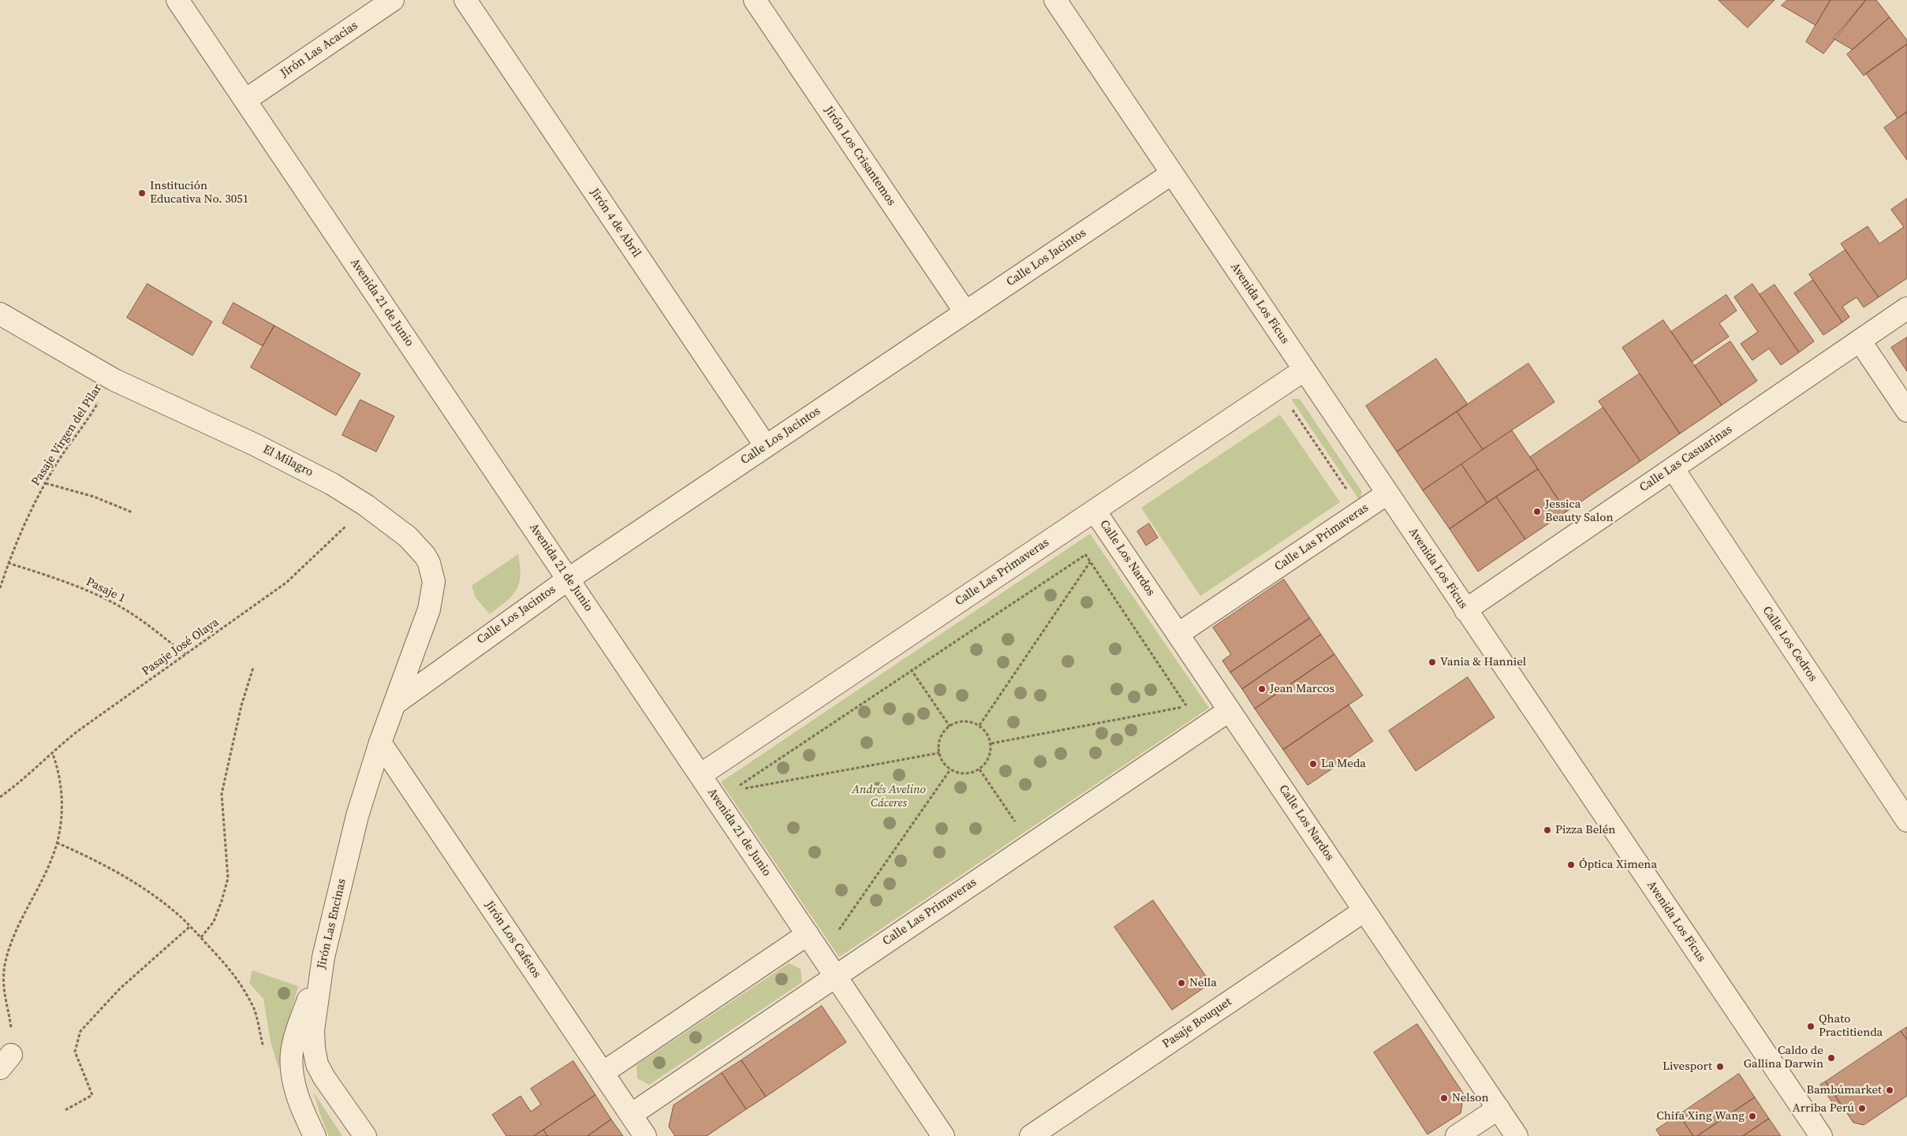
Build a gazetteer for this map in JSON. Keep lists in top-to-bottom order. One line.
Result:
{"streets":{"street":["Jirón Las Acacias","Jirón Los Crisantemos","Jirón 4 de Abril","Calle Los Jacintos","Avenida 21 de Junio","Avenida Los Ficus","Calle Las Casuarinas","El Milagro","Calle Las Primaveras","Calle Los Nardos","Calle Los Cedros","Jirón Las Encinas","Jirón Los Cafetos","Pasaje Bouquet"],"path":["Pasaje Virgen del Pilar","Pasaje 1","Pasaje José Olaya"]},"crossings":[["Jirón Las Acacias","Avenida 21 de Junio"],["Jirón Los Crisantemos","Calle Los Jacintos"],["Jirón 4 de Abril","Calle Los Jacintos"],["Calle Los Jacintos","Avenida 21 de Junio"],["Calle Los Jacintos","Avenida Los Ficus"],["Calle Los Jacintos","El Milagro"],["Calle Los Jacintos","Jirón Las Encinas"],["Avenida 21 de Junio","Calle Las Primaveras"],["Avenida Los Ficus","Calle Las Casuarinas"],["Avenida Los Ficus","Calle Las Primaveras"],["Pasaje Virgen del Pilar","El Milagro"],["Pasaje Virgen del Pilar","Pasaje 1"],["Calle Las Casuarinas","Calle Los Cedros"],["El Milagro","Pasaje José Olaya"],["El Milagro","Jirón Las Encinas"],["Calle Las Primaveras","Calle Los Nardos"],["Calle Las Primaveras","Jirón Los Cafetos"],["Calle Los Nardos","Pasaje Bouquet"],["Pasaje 1","Pasaje José Olaya"],["Jirón Las Encinas","Jirón Los Cafetos"]],"parks":["Andrés Avelino Cáceres"],"places":["Institución Educativa No. 3051","Jessica Beauty Salon","Vania & Hanniel","Jean Marcos","La Meda","Pizza Belén","Óptica Ximena","Nella","Qhato Practitienda","Caldo de Gallina Darwin","Livesport","Bambúmarket","Nelson","Arriba Perú","Chifa Xing Wang"]}
